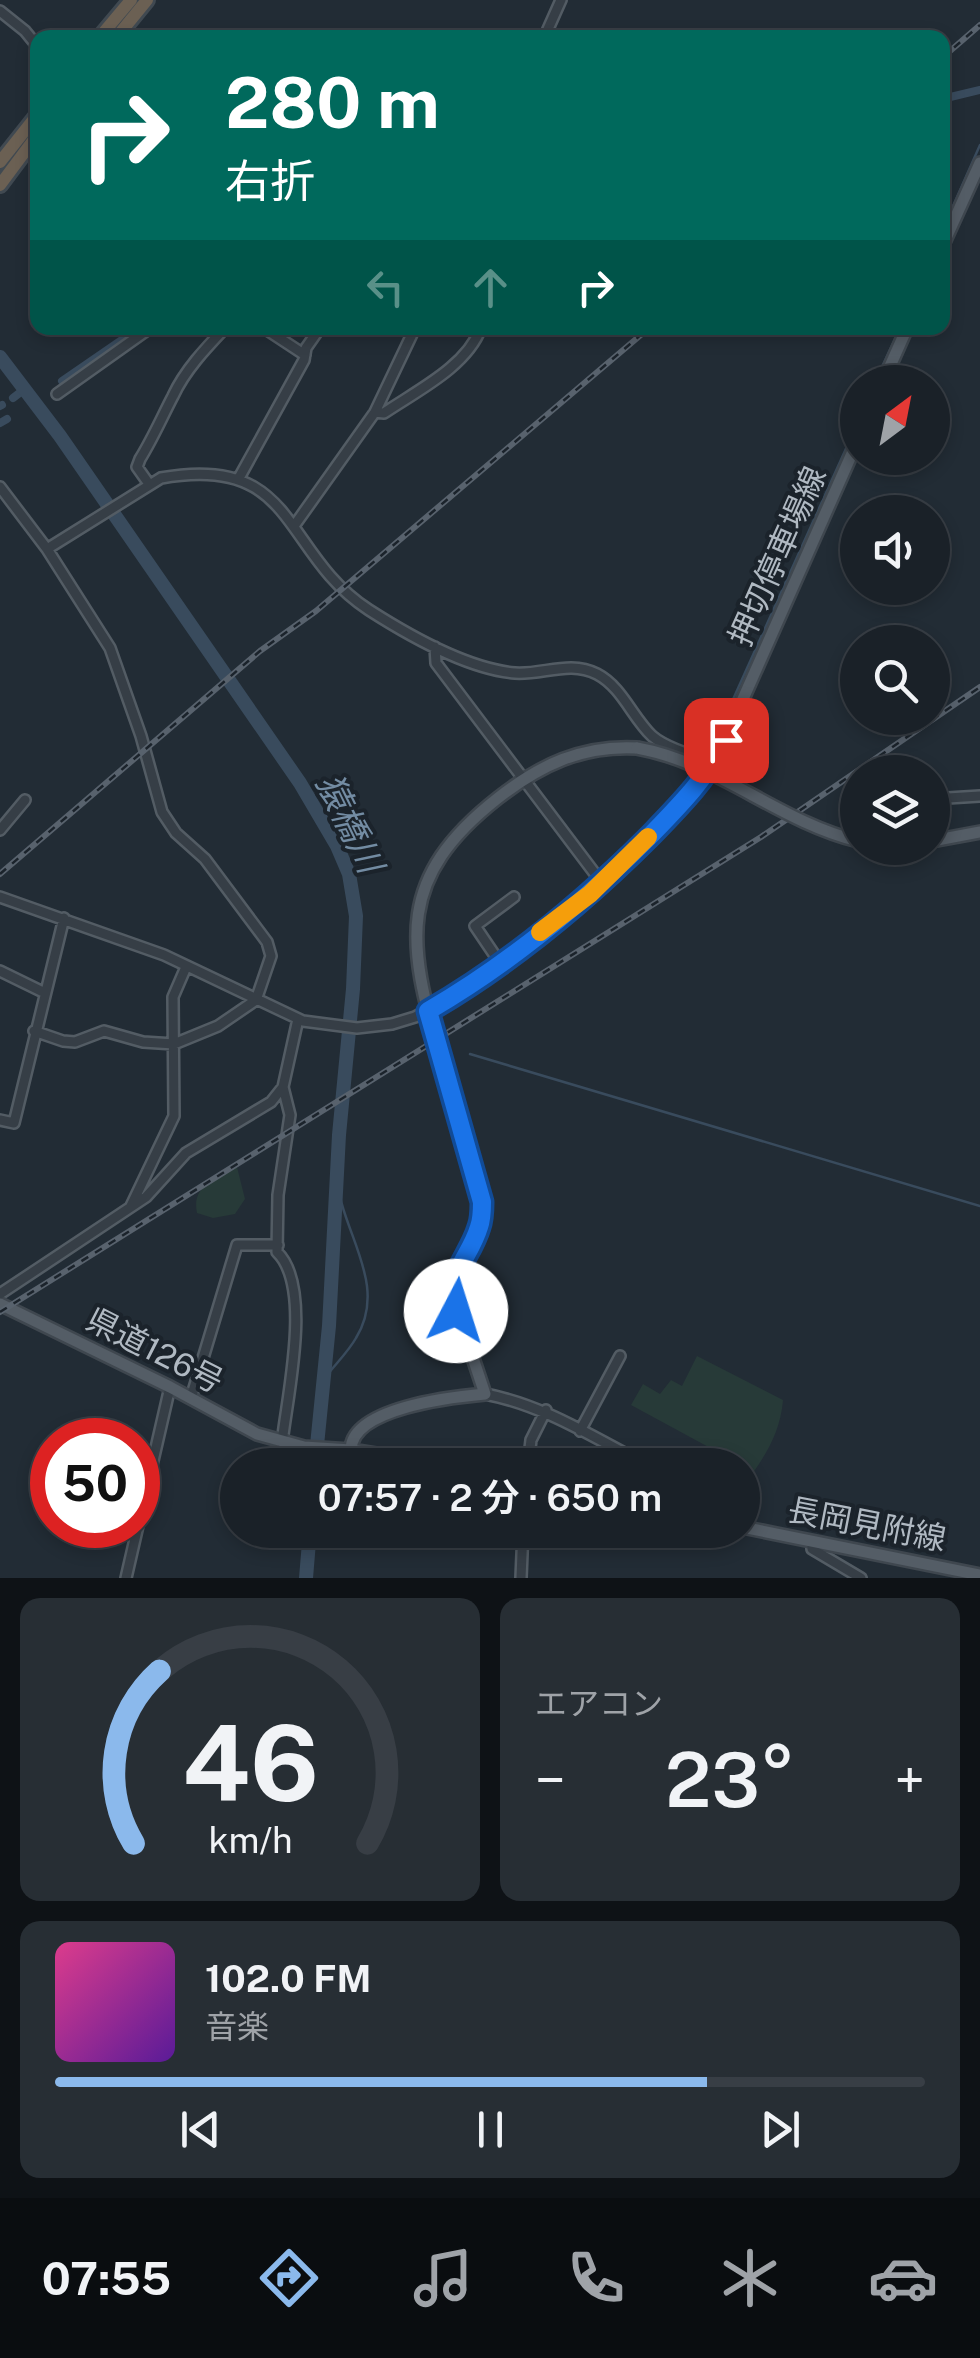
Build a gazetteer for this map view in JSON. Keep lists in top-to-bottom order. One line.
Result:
{"streets":{"main road":["押切停車場線","県道126号","長岡見附線"]},"water":["猿橋川"],"north":"top right","page":{"turn":["280 m","右折"],"limit":"50","trip":"07:57 · 2 分 · 650 m","tile":"エアコン","heat":["−","23°","+"],"song":["102.0 FM","音楽"],"tabs":"07:55","gauge":["46","km/h"]}}
